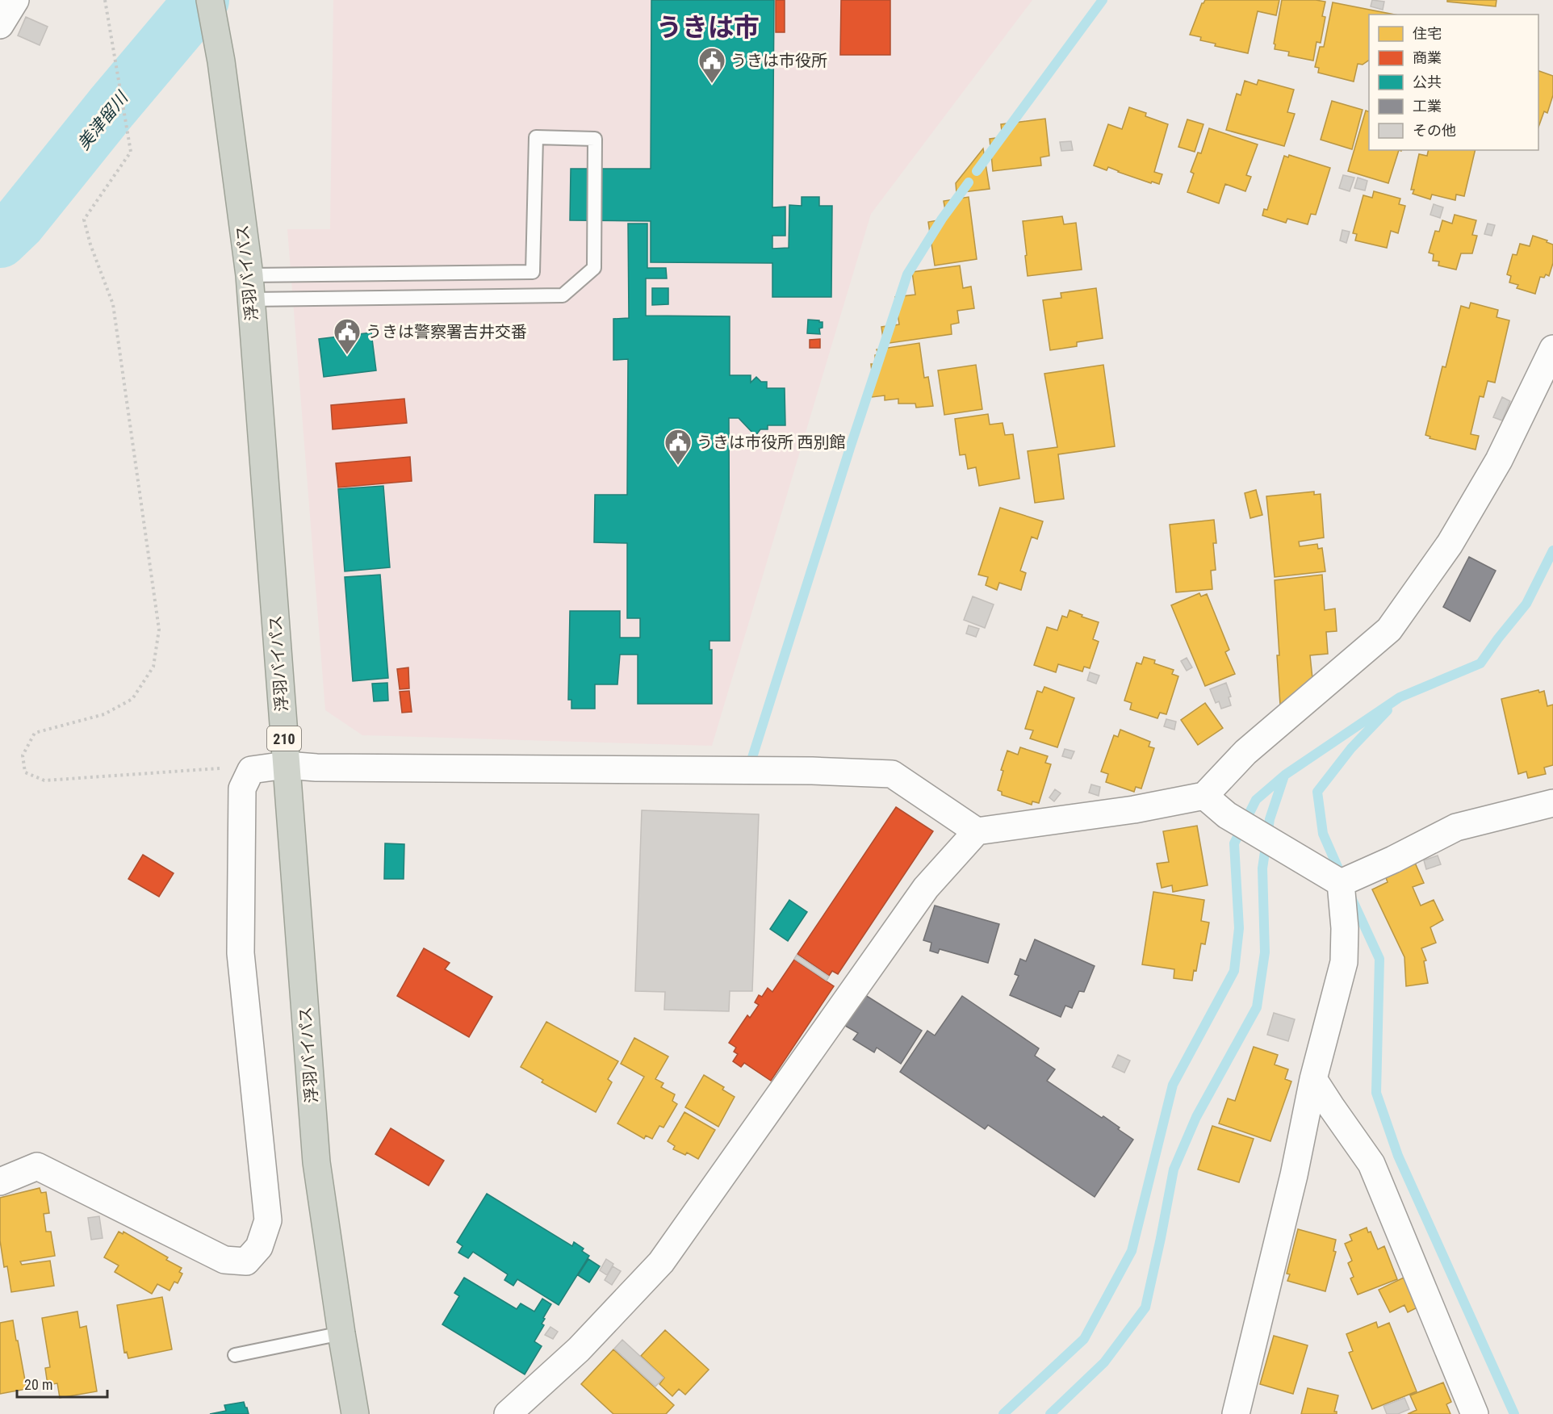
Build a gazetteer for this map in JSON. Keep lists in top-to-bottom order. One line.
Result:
{"streets":{"highway":["浮羽バイパス","210"]},"districts":["うきは市"],"water":["美津留川"],"places":{"public building":["うきは市役所","うきは警察署吉井交番","うきは市役所 西別館"]},"legend":["住宅","商業","公共","工業","その他"],"scale_bar":"20 m"}
